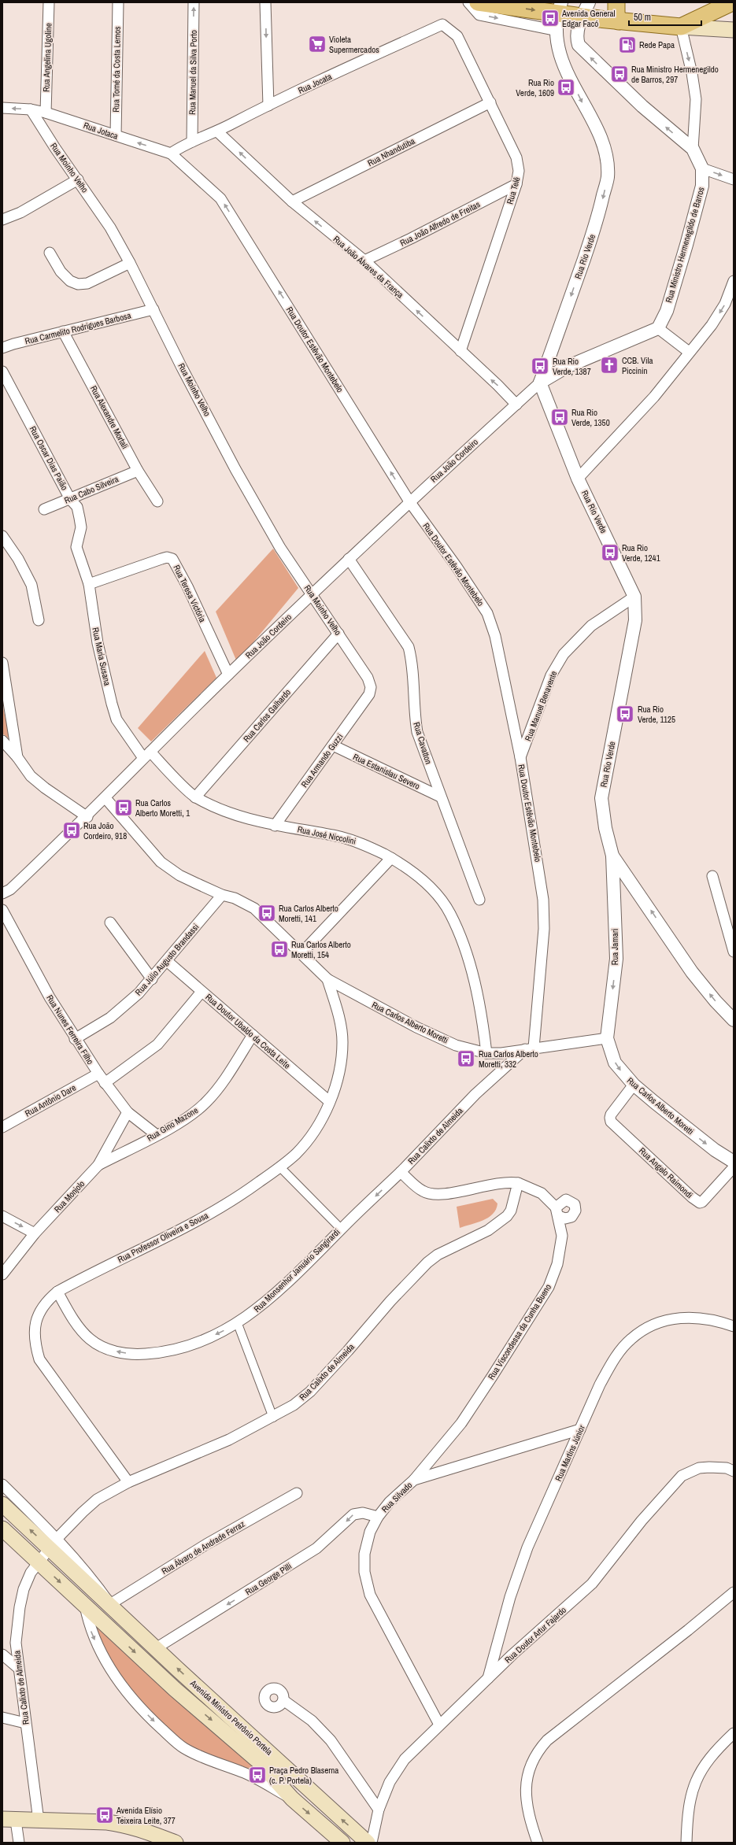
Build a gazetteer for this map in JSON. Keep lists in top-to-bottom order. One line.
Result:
{"streets":{"main road":["Avenida Ministro Petrônio Portela"],"street":["Rua Angelina Ugoline","Rua Tomé da Costa Lemos","Rua Manuel da Silva Porto","Rua Jocata","Rua Jotaca","Rua Nhandutiba","Rua Moinho Velho","Rua Telê","Rua João Alfredo de Freitas","Rua Ministro Hermenegildo de Barros","Rua Rio Verde","Rua João Álvares da França","Rua Carmelito Rodrigues Barbosa","Rua Doutor Estêvão Montebelo","Rua Alexandre Mortali","Rua Oscar Dias Paião","Rua João Cordeiro","Rua Cabo Silveira","Rua Teresa Victória","Rua Maria Susana","Rua Manuel Benavente","Rua Carlos Galhardo","Rua Cavatton","Rua Armando Guzzi","Rua Estanislau Severo","Rua José Niccolini","Rua Jamari","Rua Júlio Augusto Brandassi","Rua Carlos Alberto Moretti","Rua Nunes Ferreira Filho","Rua Doutor Ubaldo da Costa Leite","Rua Antônio Dare","Rua Gino Mazone","Rua Calixto de Almeida","Rua Angelo Raimondi","Rua Monjolo","Rua Professor Oliveira e Sousa","Rua Monsenhor Januário Sangirardi","Rua Viscondessa da Cunha Bueno","Rua Martins Júnior","Rua Silvado","Rua Álvaro de Andrade Ferraz","Rua George Pilli","Rua Doutor Artur Fajardo"]},"crossings":[["Rua Angelina Ugoline","Rua Jotaca"],["Rua Tomé da Costa Lemos","Rua Jotaca"],["Rua Manuel da Silva Porto","Rua Jocata"],["Rua Jocata","Rua Jotaca"],["Rua Jocata","Rua Telê"],["Rua Jocata","Rua João Álvares da França"],["Rua Jocata","Rua Doutor Estêvão Montebelo"],["Rua Jotaca","Rua Moinho Velho"],["Rua Jotaca","Rua Doutor Estêvão Montebelo"],["Rua Nhandutiba","Rua Telê"],["Rua Nhandutiba","Rua João Álvares da França"],["Rua Moinho Velho","Rua Carmelito Rodrigues Barbosa"],["Rua Moinho Velho","Rua João Cordeiro"],["Rua Moinho Velho","Rua Carlos Galhardo"],["Rua Moinho Velho","Rua Armando Guzzi"],["Rua Telê","Rua João Alfredo de Freitas"],["Rua Telê","Rua João Álvares da França"],["Rua João Alfredo de Freitas","Rua João Álvares da França"],["Rua Rio Verde","Rua João Cordeiro"],["Rua Rio Verde","Rua Manuel Benavente"],["Rua Rio Verde","Rua Jamari"],["Rua João Álvares da França","Rua João Cordeiro"],["Rua Carmelito Rodrigues Barbosa","Rua Alexandre Mortali"],["Rua Doutor Estêvão Montebelo","Rua João Cordeiro"],["Rua Doutor Estêvão Montebelo","Rua Manuel Benavente"],["Rua Doutor Estêvão Montebelo","Rua Carlos Alberto Moretti"],["Rua Doutor Estêvão Montebelo","Rua Calixto de Almeida"],["Rua Alexandre Mortali","Rua Cabo Silveira"],["Rua Oscar Dias Paião","Rua Cabo Silveira"],["Rua Oscar Dias Paião","Rua Maria Susana"],["Rua João Cordeiro","Rua Teresa Victória"],["Rua João Cordeiro","Rua Maria Susana"],["Rua João Cordeiro","Rua Cavatton"],["Rua João Cordeiro","Rua José Niccolini"],["Rua João Cordeiro","Rua Carlos Alberto Moretti"],["Rua Teresa Victória","Rua Maria Susana"],["Rua Maria Susana","Rua José Niccolini"],["Rua Carlos Galhardo","Rua José Niccolini"],["Rua Cavatton","Rua Estanislau Severo"],["Rua Armando Guzzi","Rua Estanislau Severo"],["Rua Armando Guzzi","Rua José Niccolini"],["Rua José Niccolini","Rua Carlos Alberto Moretti"],["Rua Jamari","Rua Carlos Alberto Moretti"],["Rua Júlio Augusto Brandassi","Rua Carlos Alberto Moretti"],["Rua Júlio Augusto Brandassi","Rua Nunes Ferreira Filho"],["Rua Júlio Augusto Brandassi","Rua Doutor Ubaldo da Costa Leite"],["Rua Carlos Alberto Moretti","Rua Calixto de Almeida"],["Rua Carlos Alberto Moretti","Rua Angelo Raimondi"],["Rua Carlos Alberto Moretti","Rua Professor Oliveira e Sousa"],["Rua Nunes Ferreira Filho","Rua Antônio Dare"],["Rua Nunes Ferreira Filho","Rua Gino Mazone"],["Rua Nunes Ferreira Filho","Rua Monjolo"],["Rua Doutor Ubaldo da Costa Leite","Rua Gino Mazone"],["Rua Doutor Ubaldo da Costa Leite","Rua Professor Oliveira e Sousa"],["Rua Gino Mazone","Rua Monjolo"],["Rua Calixto de Almeida","Rua Professor Oliveira e Sousa"],["Rua Calixto de Almeida","Rua Monsenhor Januário Sangirardi"],["Rua Calixto de Almeida","Rua Viscondessa da Cunha Bueno"],["Rua Calixto de Almeida","Avenida Ministro Petrônio Portela"],["Rua Professor Oliveira e Sousa","Rua Monsenhor Januário Sangirardi"],["Rua Viscondessa da Cunha Bueno","Rua Silvado"],["Rua Martins Júnior","Rua Silvado"],["Rua Martins Júnior","Rua Doutor Artur Fajardo"],["Rua Silvado","Rua George Pilli"],["Rua Silvado","Rua Doutor Artur Fajardo"],["Rua Álvaro de Andrade Ferraz","Avenida Ministro Petrônio Portela"],["Rua George Pilli","Avenida Ministro Petrônio Portela"]],"one_way":["Rua Jotaca","Rua Ministro Hermenegildo de Barros","Rua João Álvares da França","Rua Doutor Estêvão Montebelo","Rua Monsenhor Januário Sangirardi","Rua George Pilli"],"places":{"bus stop":["Avenida General Edgar Facó","Rua Ministro Hermenegildo de Barros, 297","Rua Rio Verde, 1609","Rua Rio Verde, 1387","Rua Rio Verde, 1350","Rua Rio Verde, 1241","Rua Rio Verde, 1125","Rua Carlos Alberto Moretti, 1","Rua João Cordeiro, 918","Rua Carlos Alberto Moretti, 141","Rua Carlos Alberto Moretti, 154","Rua Carlos Alberto Moretti, 332","Praça Pedro Blaserna (c. P. Portela)","Avenida Elísio Teixeira Leite, 377"],"supermarket":["Violeta Supermercados"],"fuel station":["Rede Papa"],"church":["CCB. Vila Piccinin"]},"scale_bar":"50 m"}
